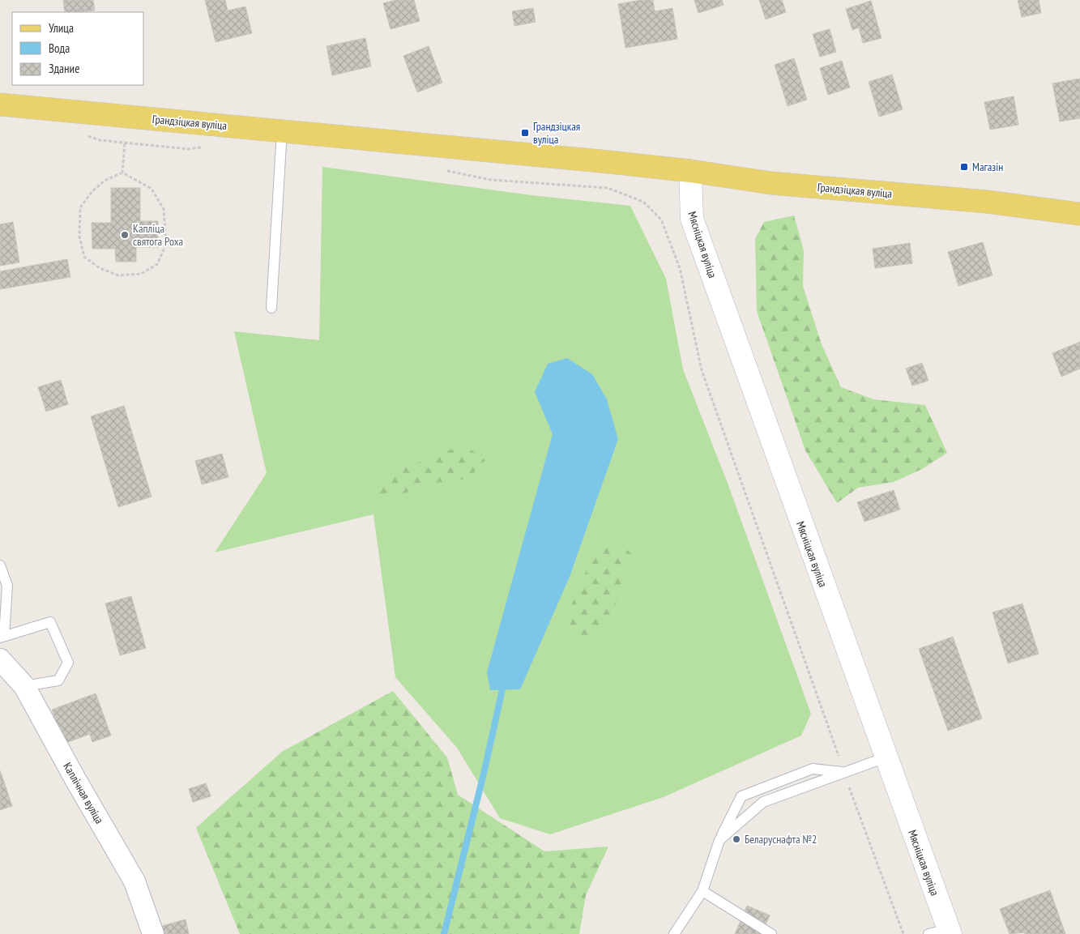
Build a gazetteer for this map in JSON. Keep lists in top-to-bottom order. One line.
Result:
{"streets":{"main road":["Грандзіцкая вуліца","Мясніцкая вуліца"],"street":["Каплічная вуліца"]},"crossings":[["Грандзіцкая вуліца","Мясніцкая вуліца"]],"places":{"transit":["Грандзіцкая вуліца","Магазін"],"other":["Капліца святога Роха","Беларуснафта №2"]},"legend":["Улица","Вода","Здание"]}
